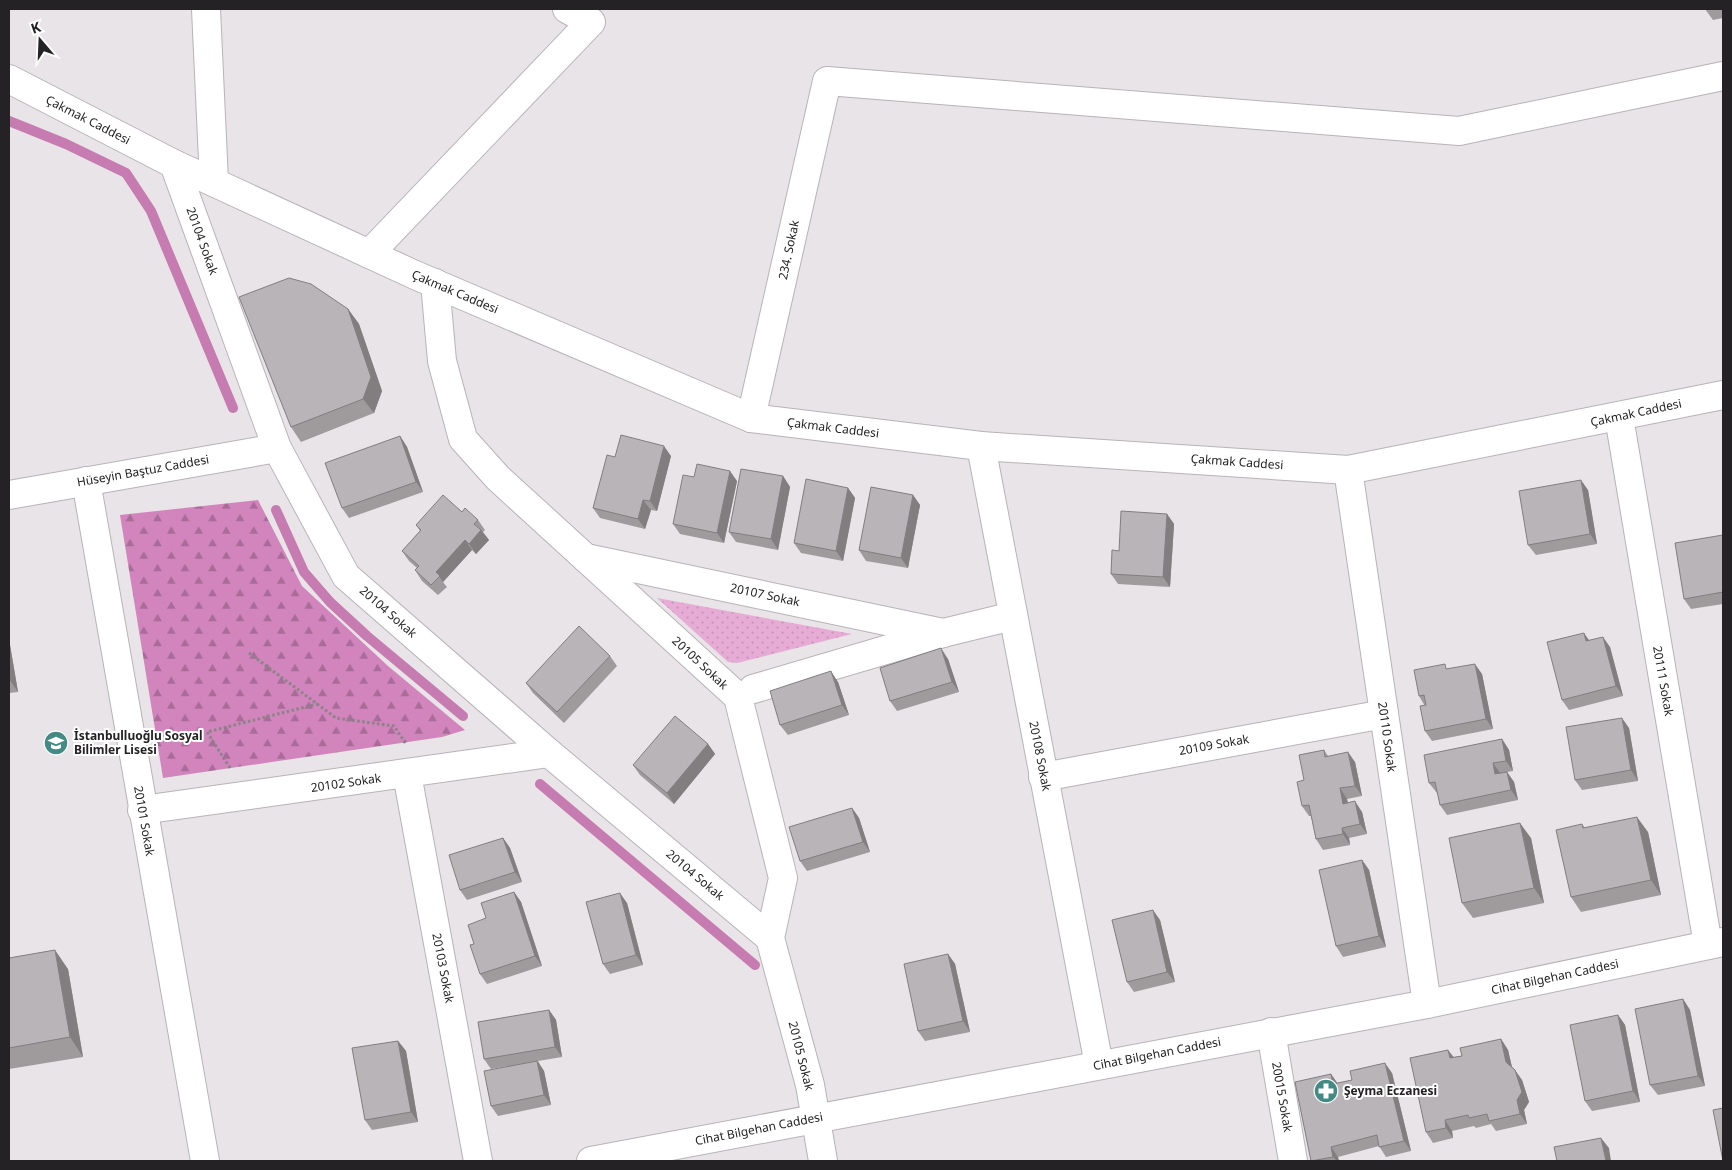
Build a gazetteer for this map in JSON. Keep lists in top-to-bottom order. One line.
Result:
{"streets":{"street":["Çakmak Caddesi","20104 Sokak","234. Sokak","Hüseyin Baştuz Caddesi","20107 Sokak","20105 Sokak","20111 Sokak","20110 Sokak","20109 Sokak","20108 Sokak","20102 Sokak","20101 Sokak","20103 Sokak","Cihat Bilgehan Caddesi","20015 Sokak"]},"crossings":[["Çakmak Caddesi","20104 Sokak"],["Çakmak Caddesi","234. Sokak"],["Çakmak Caddesi","20105 Sokak"],["Çakmak Caddesi","20111 Sokak"],["Çakmak Caddesi","20110 Sokak"],["Çakmak Caddesi","20108 Sokak"],["20104 Sokak","Hüseyin Baştuz Caddesi"],["20104 Sokak","20105 Sokak"],["20104 Sokak","20102 Sokak"],["Hüseyin Baştuz Caddesi","20101 Sokak"],["20107 Sokak","20105 Sokak"],["20105 Sokak","Cihat Bilgehan Caddesi"],["20111 Sokak","Cihat Bilgehan Caddesi"],["20110 Sokak","20109 Sokak"],["20110 Sokak","Cihat Bilgehan Caddesi"],["20109 Sokak","20108 Sokak"],["20108 Sokak","Cihat Bilgehan Caddesi"],["20102 Sokak","20101 Sokak"],["20102 Sokak","20103 Sokak"],["Cihat Bilgehan Caddesi","20015 Sokak"]],"places":{"school or university":["İstanbulluoğlu Sosyal Bilimler Lisesi"],"pharmacy":["Şeyma Eczanesi"]},"north":"top"}
